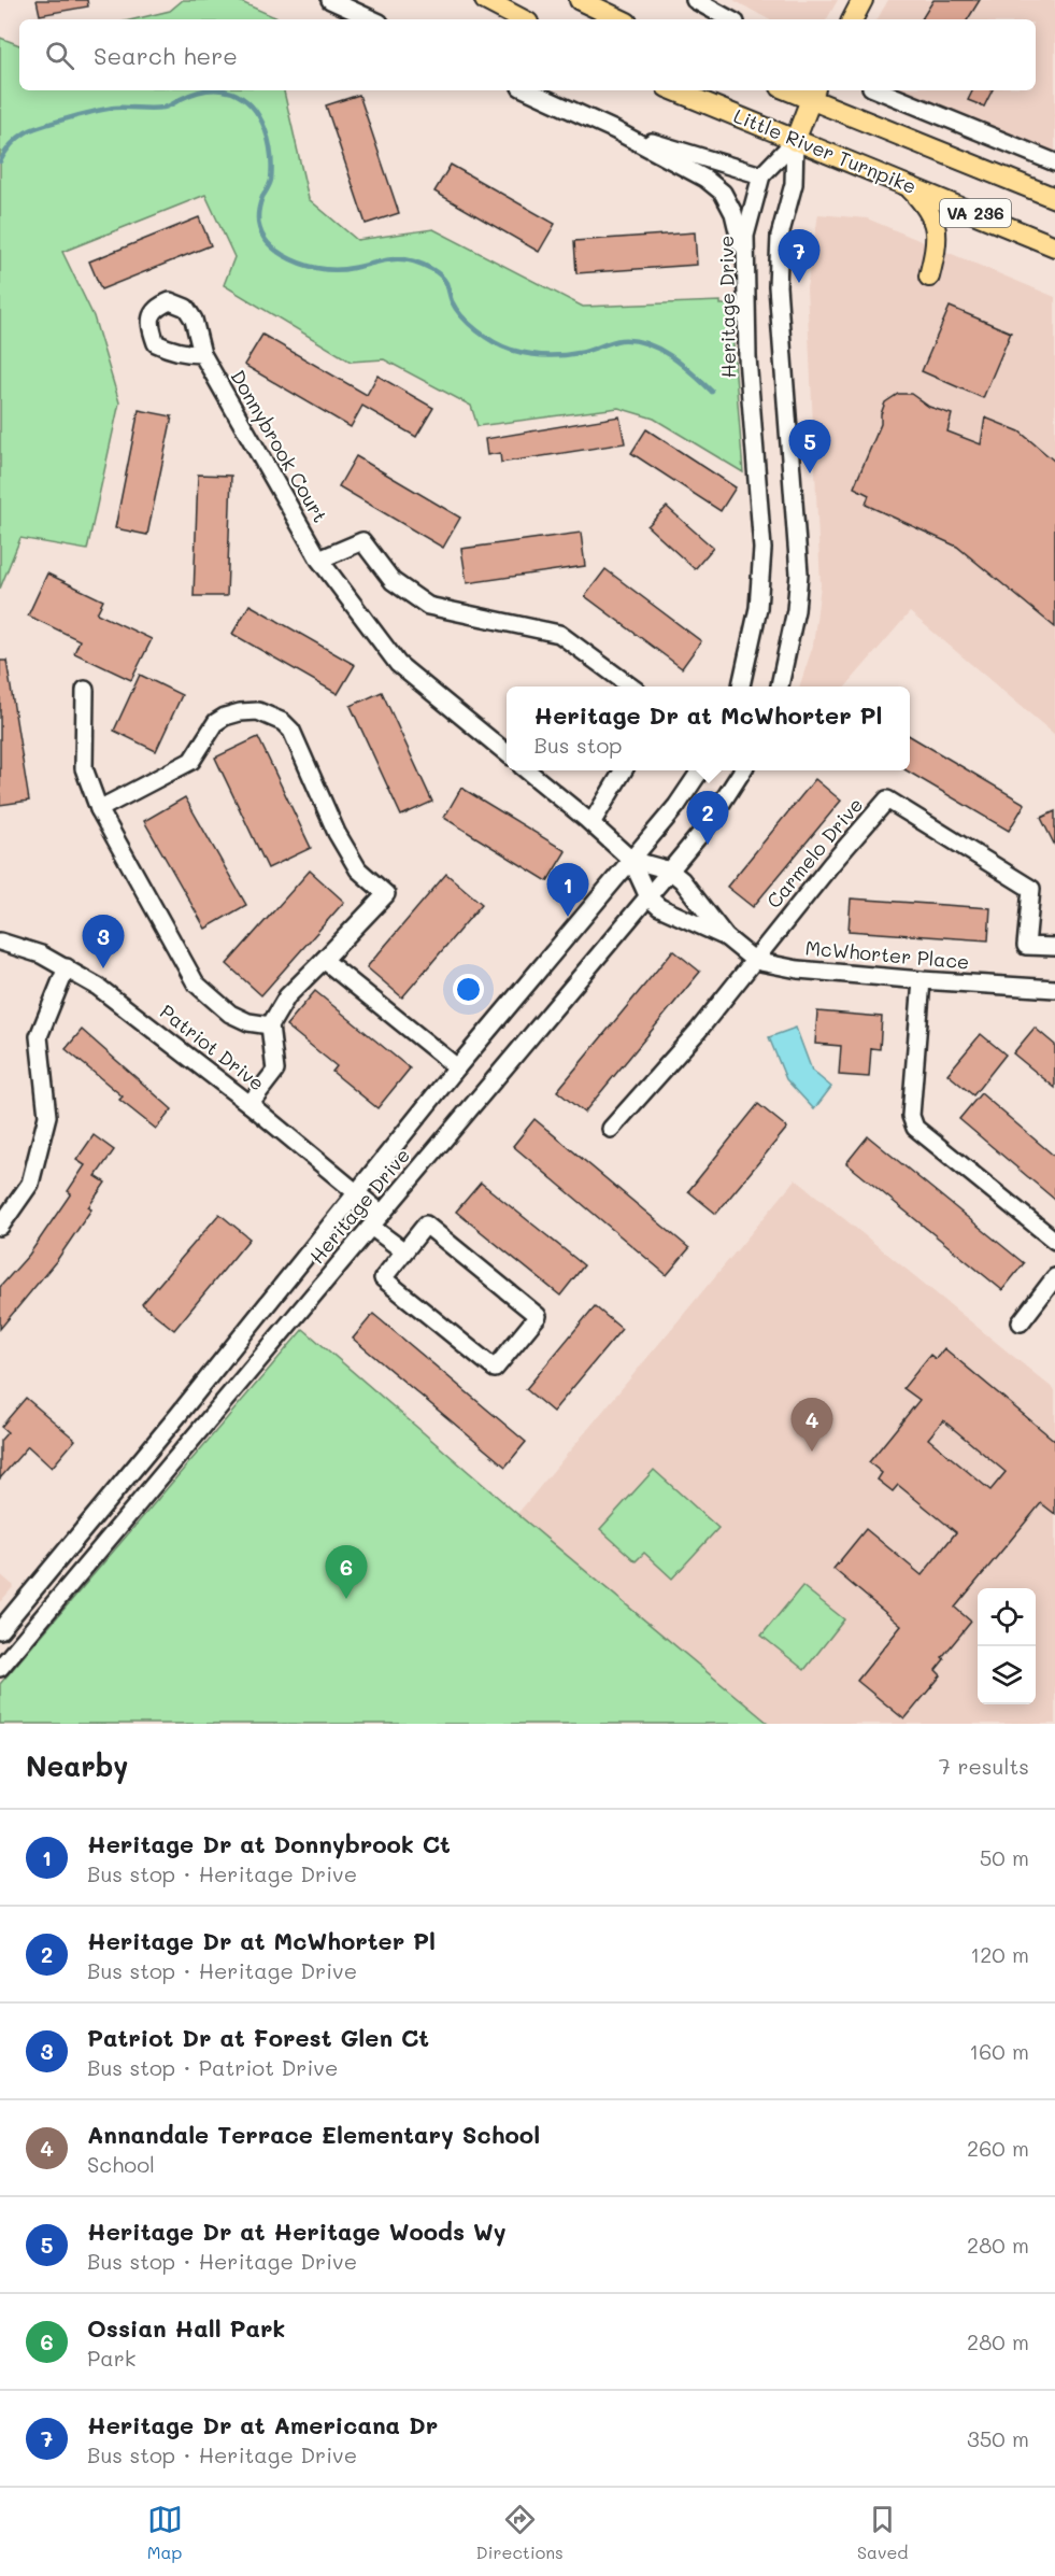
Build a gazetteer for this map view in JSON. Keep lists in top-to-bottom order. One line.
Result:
{"streets":{"main road":["Little River Turnpike","VA 236"],"street":["Heritage Drive","Donnybrook Court","Carmelo Drive","McWhorter Place","Patriot Drive"]},"crossings":[["Little River Turnpike","Heritage Drive"],["Heritage Drive","McWhorter Place"],["Heritage Drive","Patriot Drive"],["Carmelo Drive","McWhorter Place"]],"page":{"search":"Search here","pins":["7","5","2","1","3","4","6"],"popup":["Heritage Dr at McWhorter Pl","Bus stop"],"heading":["Nearby","7 results"],"list":[{"mark":"1","name":"Heritage Dr at Donnybrook Ct","note":"Bus stop · Heritage Drive","value":"50 m"},{"mark":"2","name":"Heritage Dr at McWhorter Pl","note":"Bus stop · Heritage Drive","value":"120 m"},{"mark":"3","name":"Patriot Dr at Forest Glen Ct","note":"Bus stop · Patriot Drive","value":"160 m"},{"mark":"4","name":"Annandale Terrace Elementary School","note":"School","value":"260 m"},{"mark":"5","name":"Heritage Dr at Heritage Woods Wy","note":"Bus stop · Heritage Drive","value":"280 m"},{"mark":"6","name":"Ossian Hall Park","note":"Park","value":"280 m"},{"mark":"7","name":"Heritage Dr at Americana Dr","note":"Bus stop · Heritage Drive","value":"350 m"}],"nav":["Map","Directions","Saved"]}}
